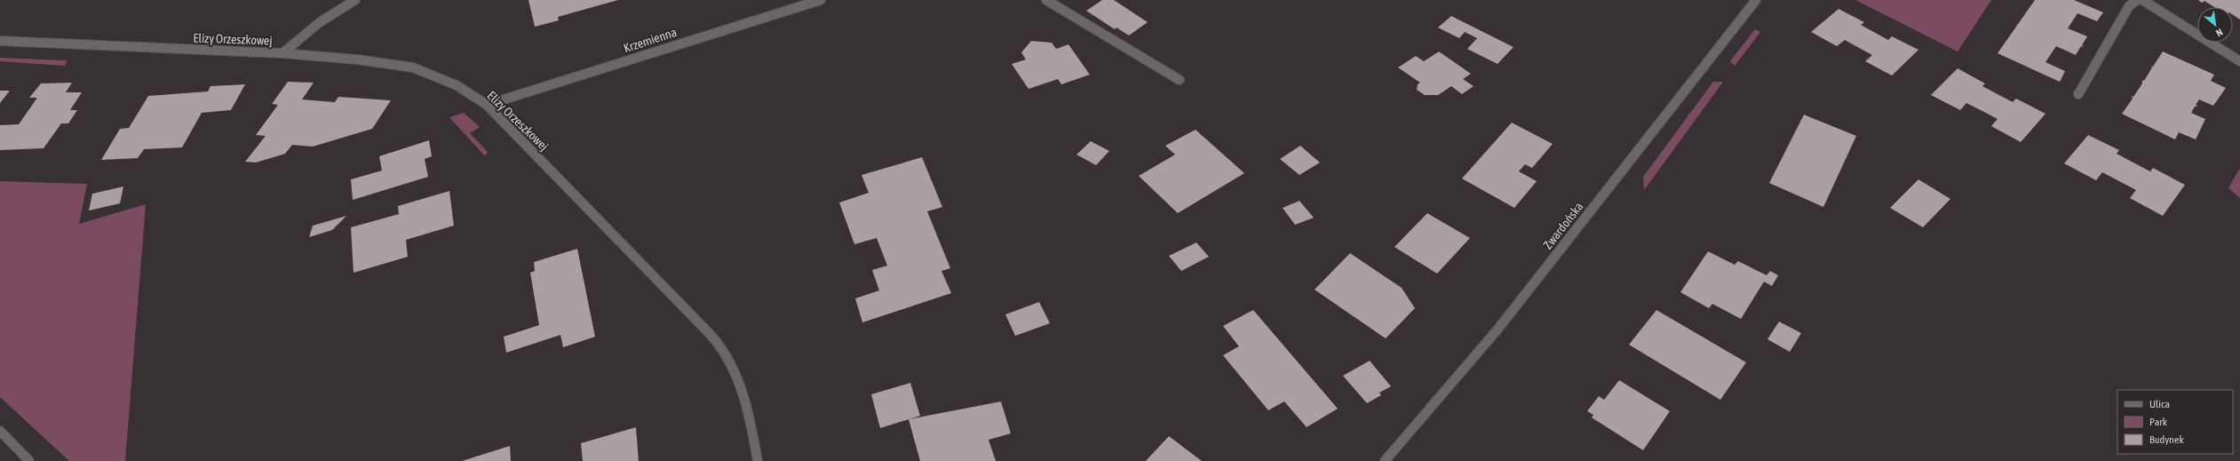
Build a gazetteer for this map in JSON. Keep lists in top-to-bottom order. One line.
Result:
{"streets":{"street":["Elizy Orzeszkowej","Krzemienna","Zwardońska"]},"crossings":[["Elizy Orzeszkowej","Krzemienna"]],"legend":["Ulica","Park","Budynek"],"north":"bottom right"}
